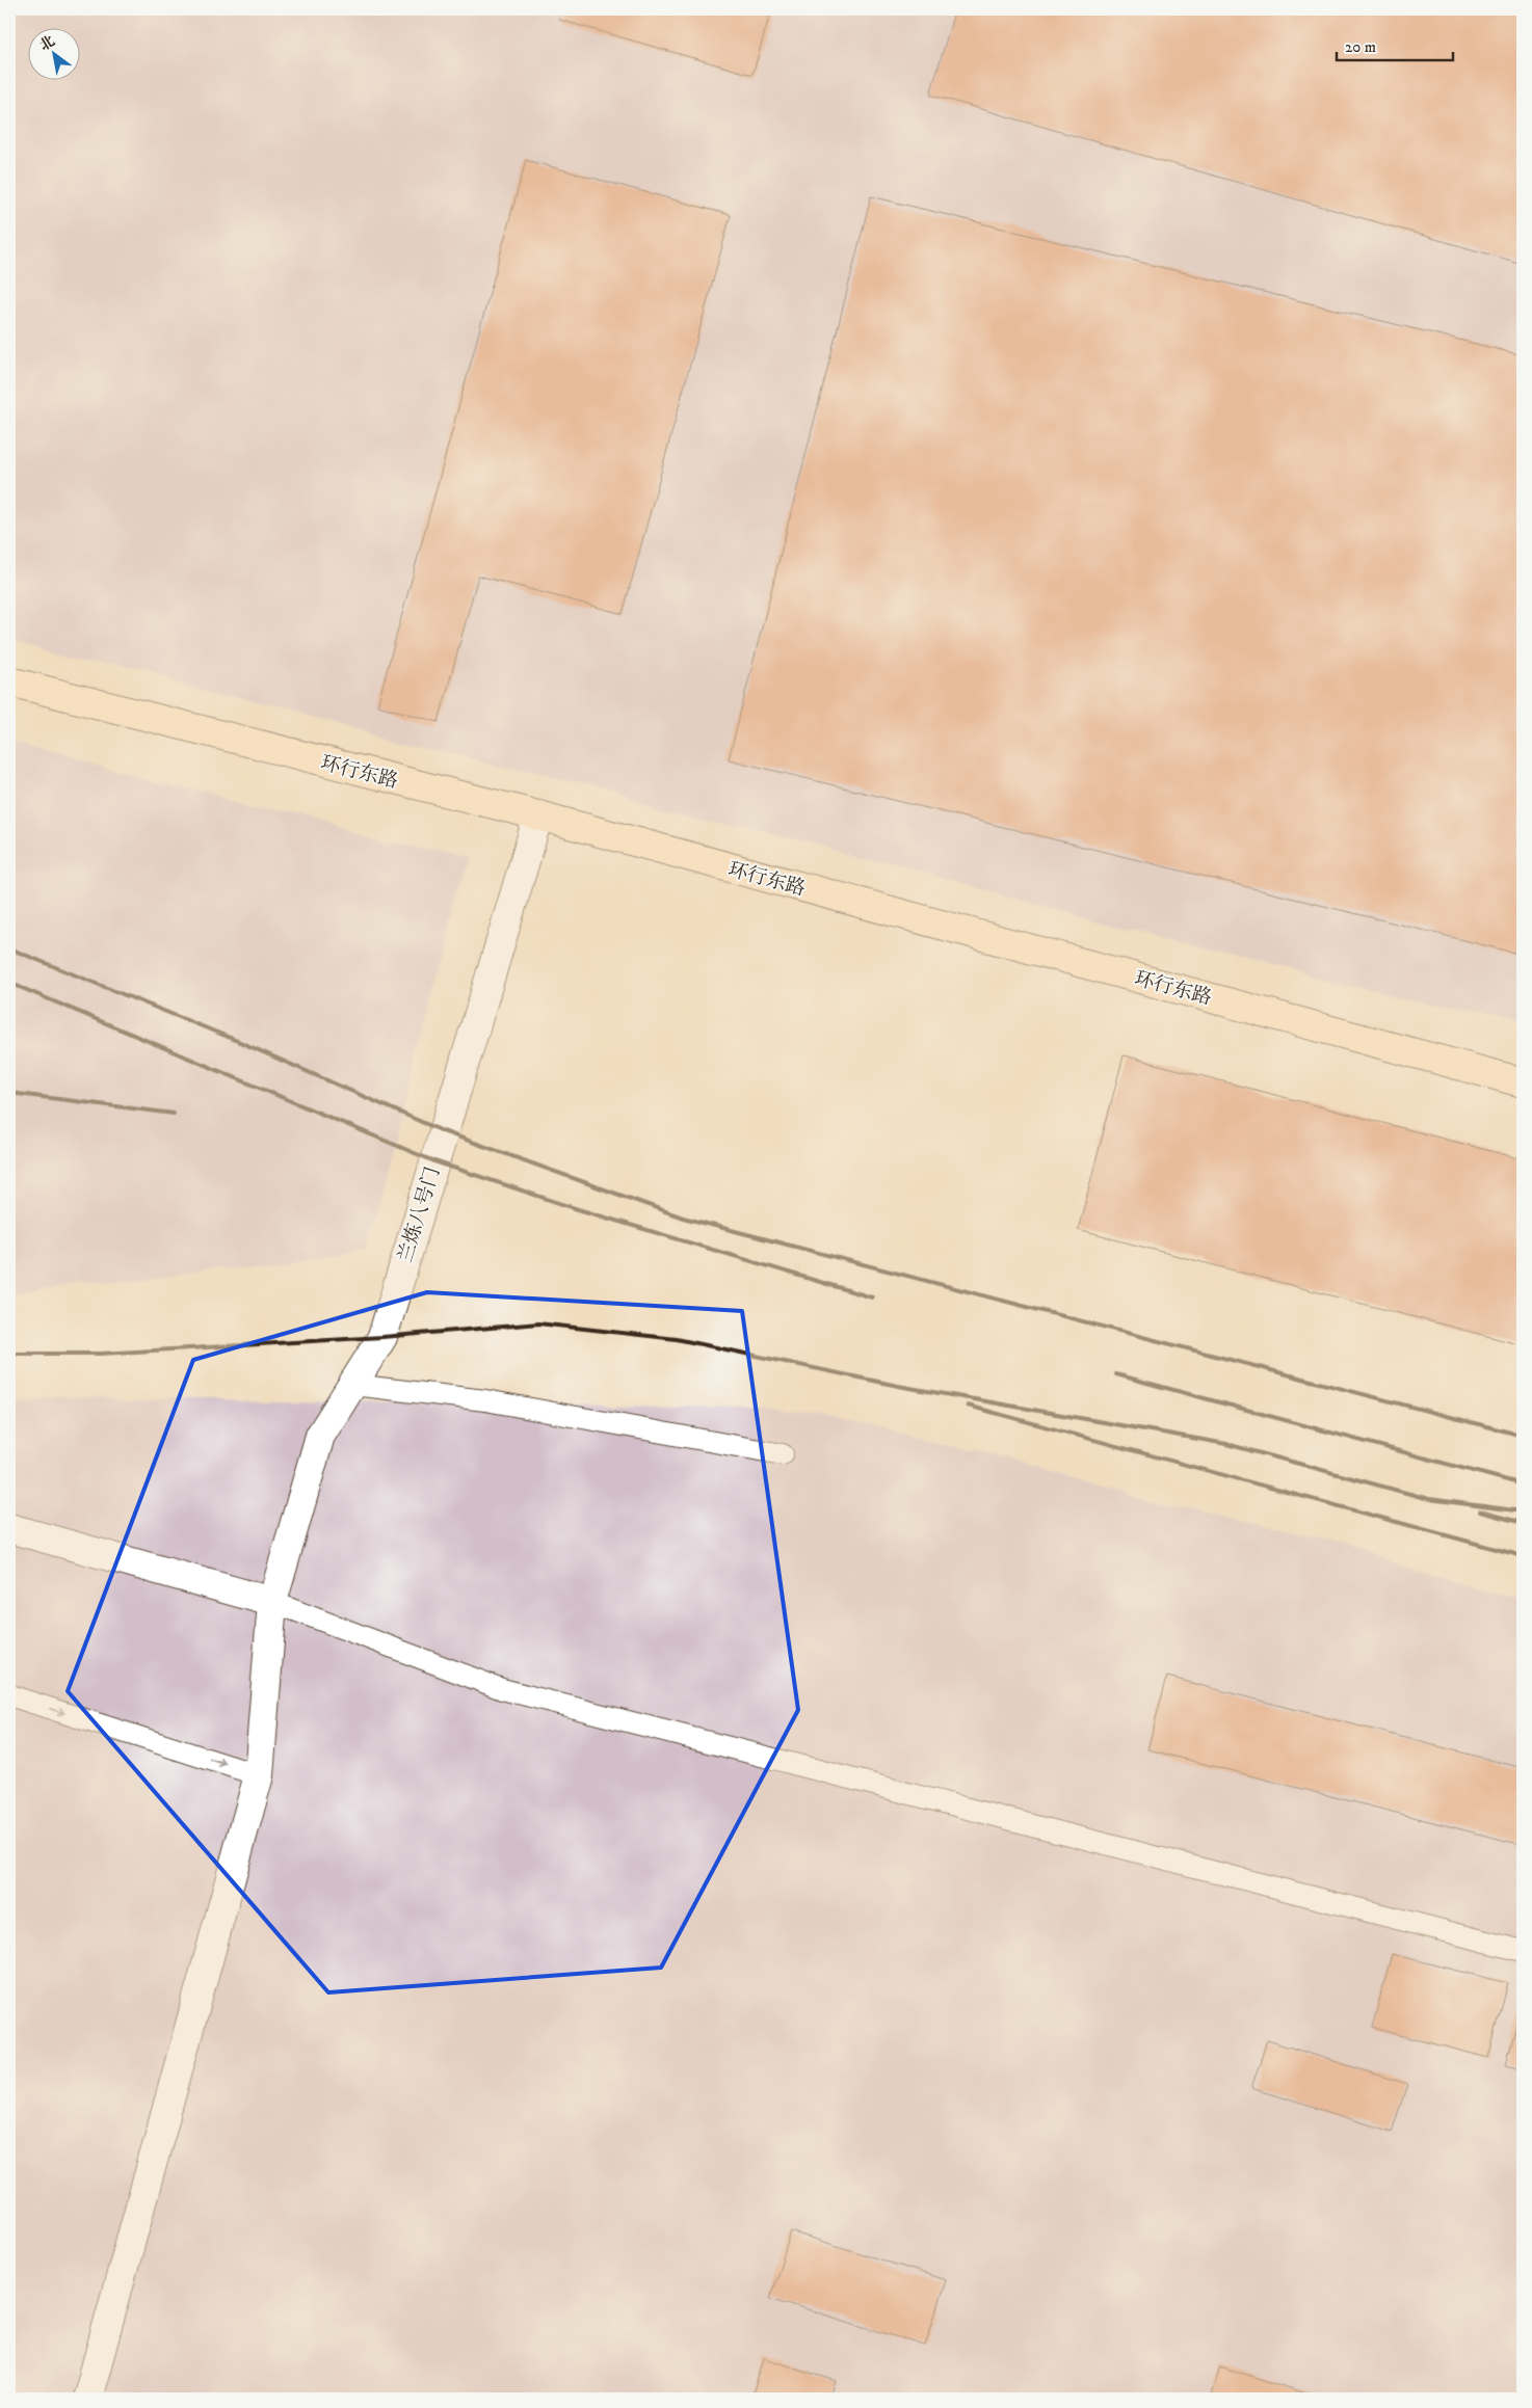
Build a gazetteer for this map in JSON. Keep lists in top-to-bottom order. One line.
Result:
{"streets":{"street":["环行东路","兰炼八号门"]},"crossings":[["环行东路","兰炼八号门"]],"scale_bar":"20 m","north":"top left"}
